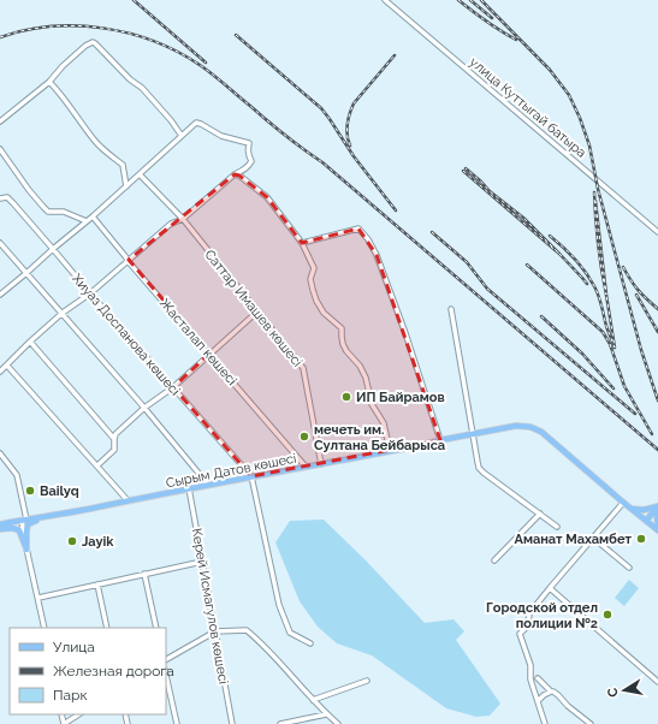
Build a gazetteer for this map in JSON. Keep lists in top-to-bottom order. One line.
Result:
{"streets":{"main road":["Сырым Датов көшесі"],"street":["улица Куттыгай батыра","Саттар Имашев көшесі","Хиуаз Доспанова көшесі","Жасталап көшесі","Керей Исмагулов көшесі"]},"crossings":[["Саттар Имашев көшесі","Сырым Датов көшесі"],["Хиуаз Доспанова көшесі","Сырым Датов көшесі"],["Жасталап көшесі","Сырым Датов көшесі"],["Сырым Датов көшесі","Керей Исмагулов көшесі"]],"places":["ИП Байрамов","мечеть им. Султана Бейбарыса","Bailyq","Аманат Махамбет","Jayik","Городской отдел полиции №2"],"legend":["Улица","Железная дорога","Парк"],"north":"left"}
